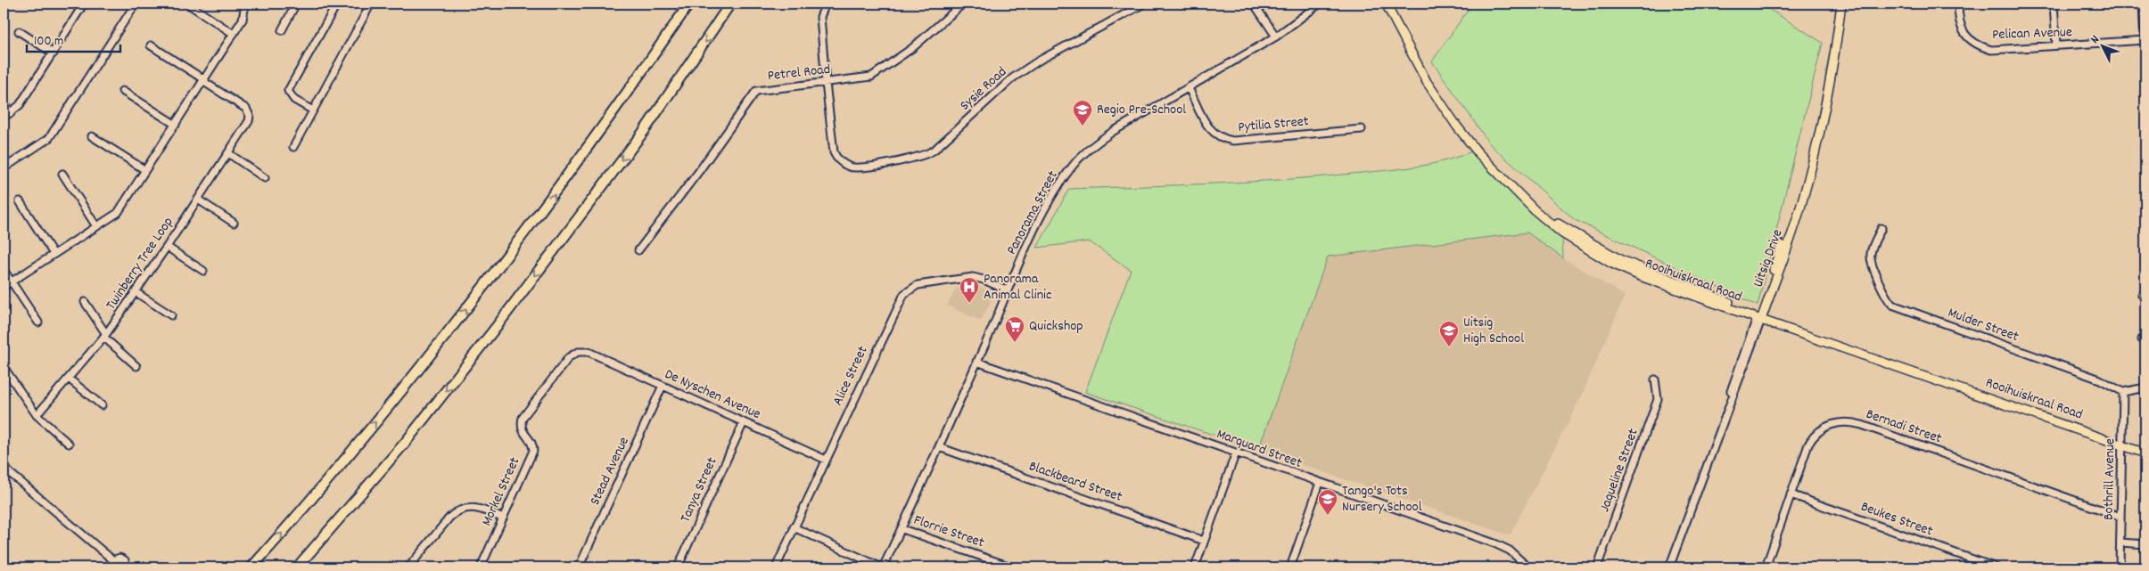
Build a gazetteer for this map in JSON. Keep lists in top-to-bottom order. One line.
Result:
{"streets":{"main road":["Uitsig Drive","Rooihuiskraal Road"],"street":["Pelican Avenue","Petrel Road","Sysie Road","Pytilia Street","Panorama Street","Twinberry Tree Loop","Mulder Street","Alice Street","De Nyschen Avenue","Bernadi Street","Marquard Street","Jaqueline Street","Stead Avenue","Bothrill Avenue","Blackbeard Street","Tanya Street","Morkel Street","Beukes Street","Florrie Street"]},"crossings":[["Petrel Road","Sysie Road"],["Pytilia Street","Panorama Street"],["Panorama Street","Alice Street"],["Panorama Street","Marquard Street"],["Panorama Street","Blackbeard Street"],["Panorama Street","Florrie Street"],["Uitsig Drive","Rooihuiskraal Road"],["Rooihuiskraal Road","Bothrill Avenue"],["Mulder Street","Bothrill Avenue"],["Alice Street","De Nyschen Avenue"],["De Nyschen Avenue","Stead Avenue"],["De Nyschen Avenue","Tanya Street"],["De Nyschen Avenue","Morkel Street"],["Bernadi Street","Bothrill Avenue"],["Bernadi Street","Beukes Street"]],"places":{"school or university":["Regio Pre-School","Uitsig High School","Tango's Tots Nursery School"],"hospital":["Panorama Animal Clinic"],"supermarket":["Quickshop"]},"scale_bar":"100 m","north":"top left"}
